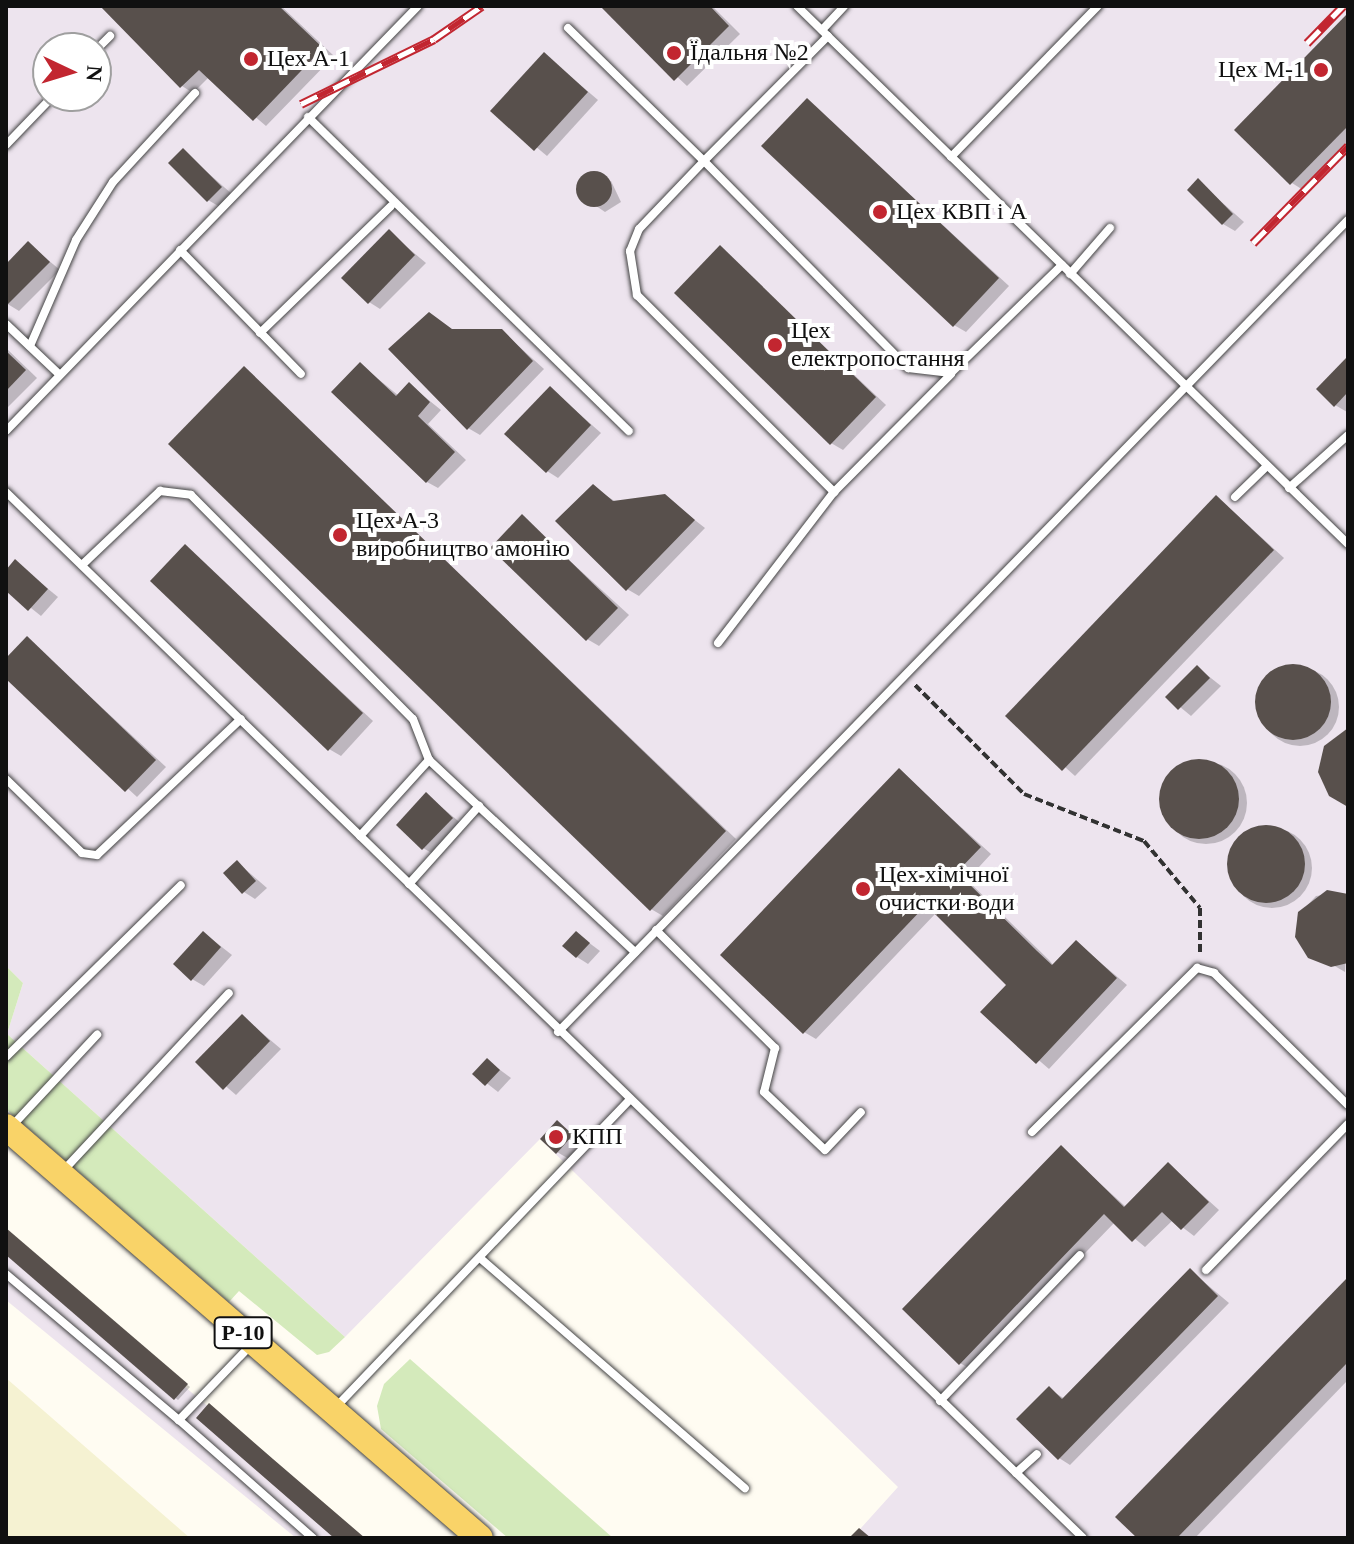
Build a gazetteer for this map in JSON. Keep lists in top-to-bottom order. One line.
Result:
{"streets":{"main road":["Р-10"]},"places":["Їдальня №2","Цех А-1","Цех М-1","Цех КВП і А","Цех електропостання","Цех А-3 виробництво амонію","Цех хімічної очистки води","КПП"],"north":"right"}
